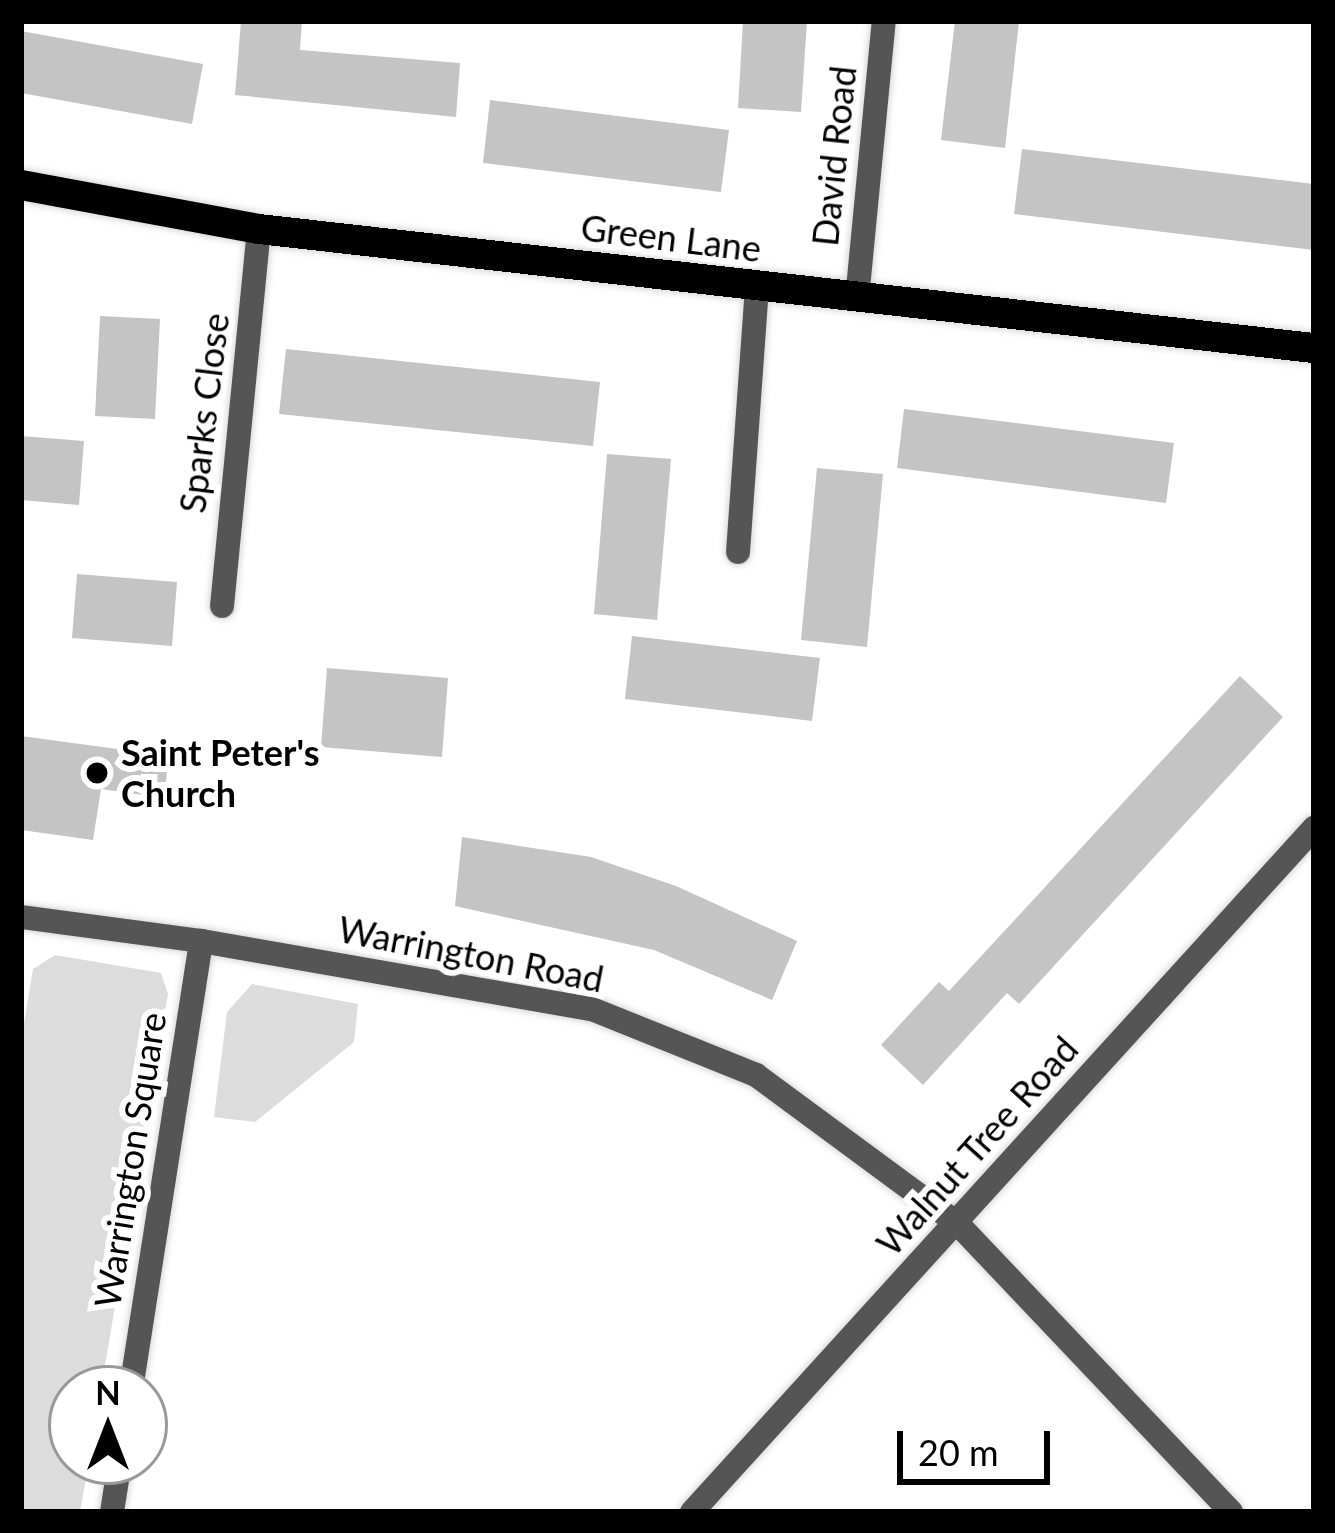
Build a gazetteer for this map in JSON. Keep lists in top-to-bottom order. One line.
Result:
{"streets":{"main road":["Green Lane"],"street":["David Road","Sparks Close","Warrington Road","Walnut Tree Road","Warrington Square"]},"crossings":[["David Road","Green Lane"],["Green Lane","Sparks Close"],["Warrington Road","Walnut Tree Road"],["Warrington Road","Warrington Square"]],"places":["Saint Peter's Church"],"scale_bar":"20 m","north":"top"}
